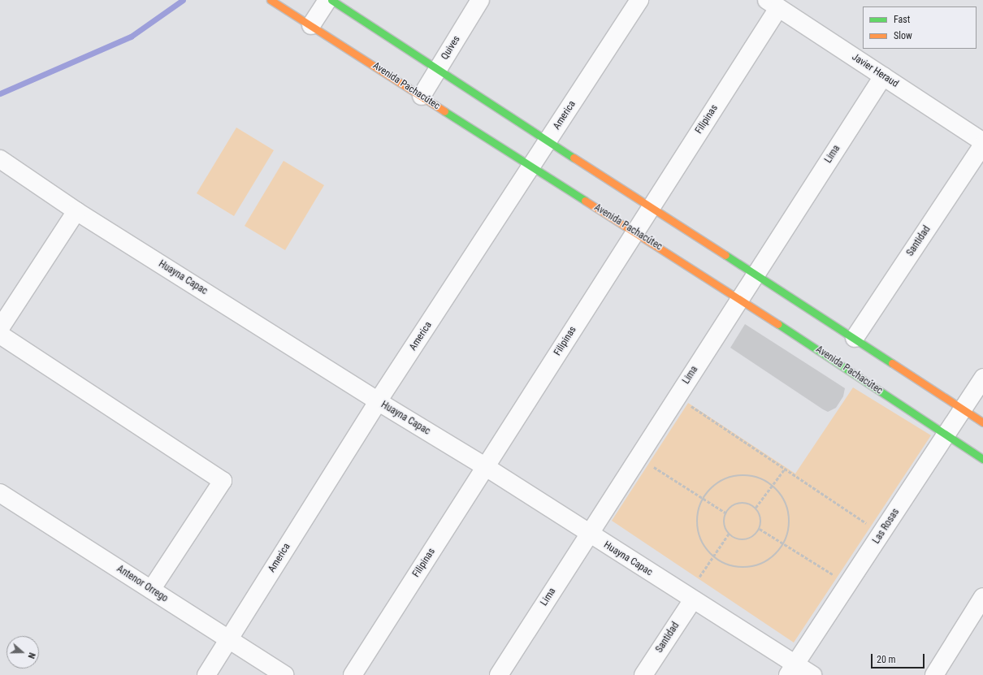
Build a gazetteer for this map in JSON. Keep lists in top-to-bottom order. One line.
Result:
{"streets":{"street":["Quives","Javier Heraud","Avenida Pachacútec","America","Filipinas","Lima","Santidad","Huayna Capac","Las Rosas","Antenor Orrego"]},"crossings":[["Quives","Avenida Pachacútec"],["Javier Heraud","Filipinas"],["Javier Heraud","Lima"],["Avenida Pachacútec","America"],["Avenida Pachacútec","Filipinas"],["Avenida Pachacútec","Lima"],["Avenida Pachacútec","Las Rosas"],["America","Huayna Capac"],["America","Antenor Orrego"],["Filipinas","Huayna Capac"],["Lima","Huayna Capac"],["Santidad","Huayna Capac"],["Huayna Capac","Las Rosas"]],"legend":["Fast","Slow"],"scale_bar":"20 m","north":"right"}
